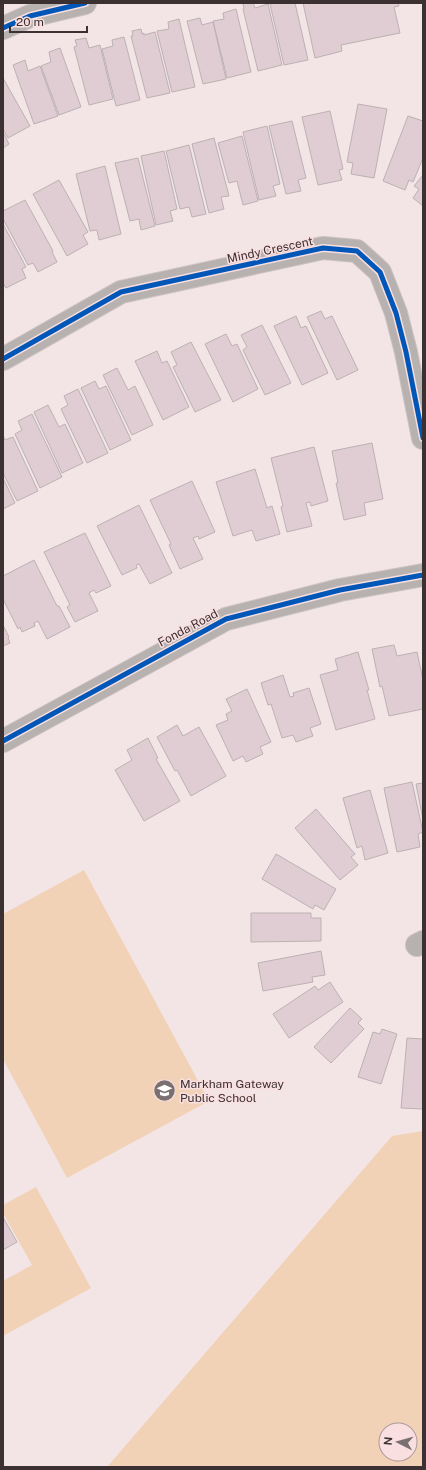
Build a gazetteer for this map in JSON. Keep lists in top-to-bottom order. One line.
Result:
{"streets":{"street":["Mindy Crescent","Fonda Road"]},"places":{"school or university":["Markham Gateway Public School"]},"scale_bar":"20 m","north":"left"}
